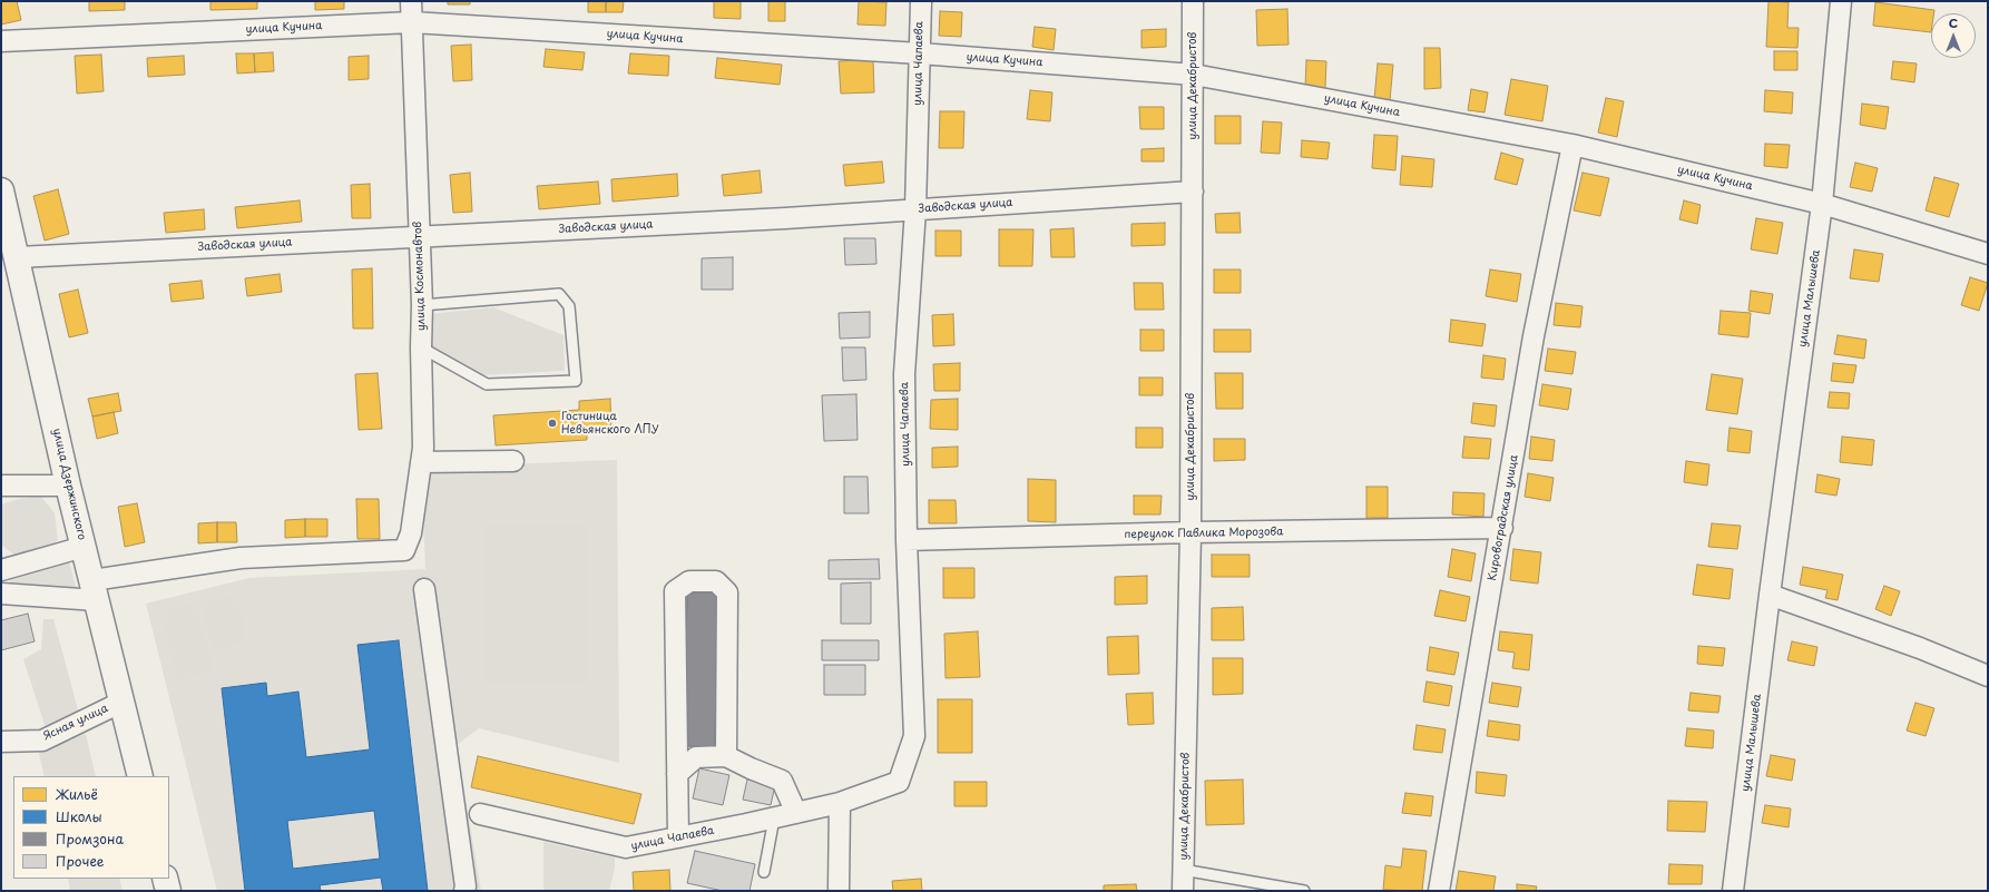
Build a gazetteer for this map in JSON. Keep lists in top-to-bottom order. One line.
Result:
{"streets":{"main road":["улица Дзержинского"],"street":["улица Кучина","улица Чапаева","улица Декабристов","Заводская улица","улица Космонавтов","улица Малышева","Кировоградская улица","переулок Павлика Морозова","Ясная улица"]},"crossings":[["улица Кучина","улица Чапаева"],["улица Кучина","улица Декабристов"],["улица Кучина","улица Космонавтов"],["улица Кучина","улица Малышева"],["улица Кучина","Кировоградская улица"],["улица Чапаева","Заводская улица"],["улица Чапаева","переулок Павлика Морозова"],["улица Декабристов","Заводская улица"],["улица Декабристов","переулок Павлика Морозова"],["Заводская улица","улица Космонавтов"],["Заводская улица","улица Дзержинского"],["улица Космонавтов","улица Дзержинского"],["улица Дзержинского","Ясная улица"],["Кировоградская улица","переулок Павлика Морозова"]],"places":["Гостиница Невьянского ЛПУ"],"legend":["Жильё","Школы","Промзона","Прочее"],"north":"top"}
